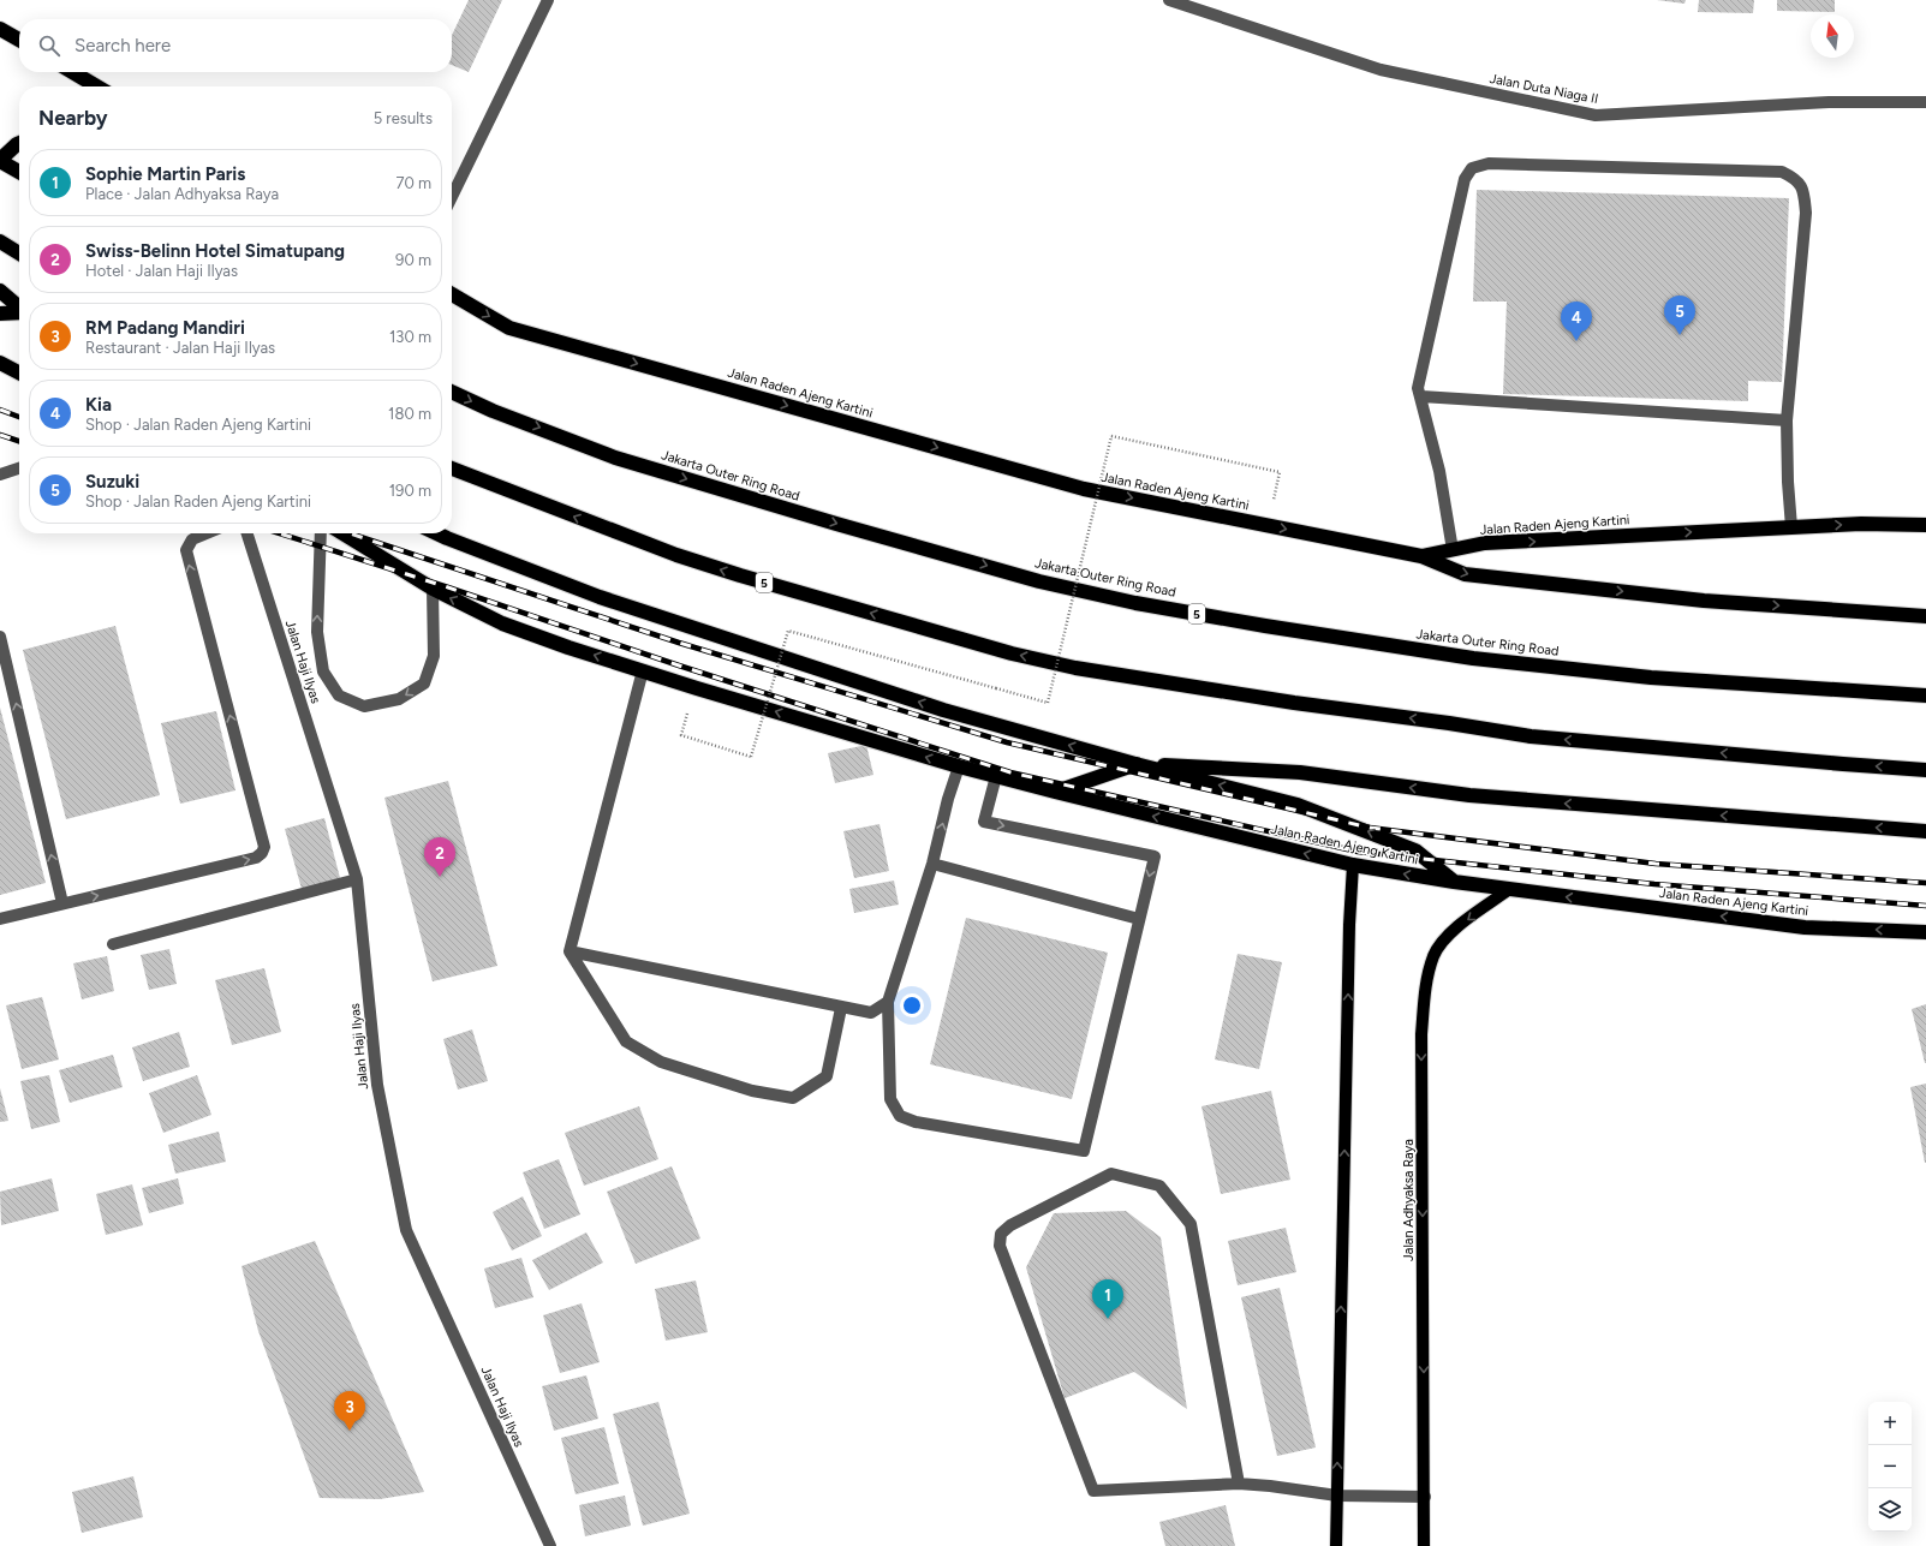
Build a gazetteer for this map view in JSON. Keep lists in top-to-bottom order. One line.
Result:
{"streets":{"highway":["Jalan Raden Ajeng Kartini","Jakarta Outer Ring Road","5"],"main road":["Jalan Adhyaksa Raya"],"street":["Jalan Duta Niaga II","Jalan Haji Ilyas"]},"crossings":[["Jalan Raden Ajeng Kartini","Jalan Adhyaksa Raya"]],"north":"top","page":{"search":"Search here","heading":["Nearby","5 results"],"list":[{"mark":"1","name":"Sophie Martin Paris","note":"Place · Jalan Adhyaksa Raya","value":"70 m"},{"mark":"2","name":"Swiss-Belinn Hotel Simatupang","note":"Hotel · Jalan Haji Ilyas","value":"90 m"},{"mark":"3","name":"RM Padang Mandiri","note":"Restaurant · Jalan Haji Ilyas","value":"130 m"},{"mark":"4","name":"Kia","note":"Shop · Jalan Raden Ajeng Kartini","value":"180 m"},{"mark":"5","name":"Suzuki","note":"Shop · Jalan Raden Ajeng Kartini","value":"190 m"}],"pins":["5","4","2","1","3"],"map_buttons":["+","−"]}}
